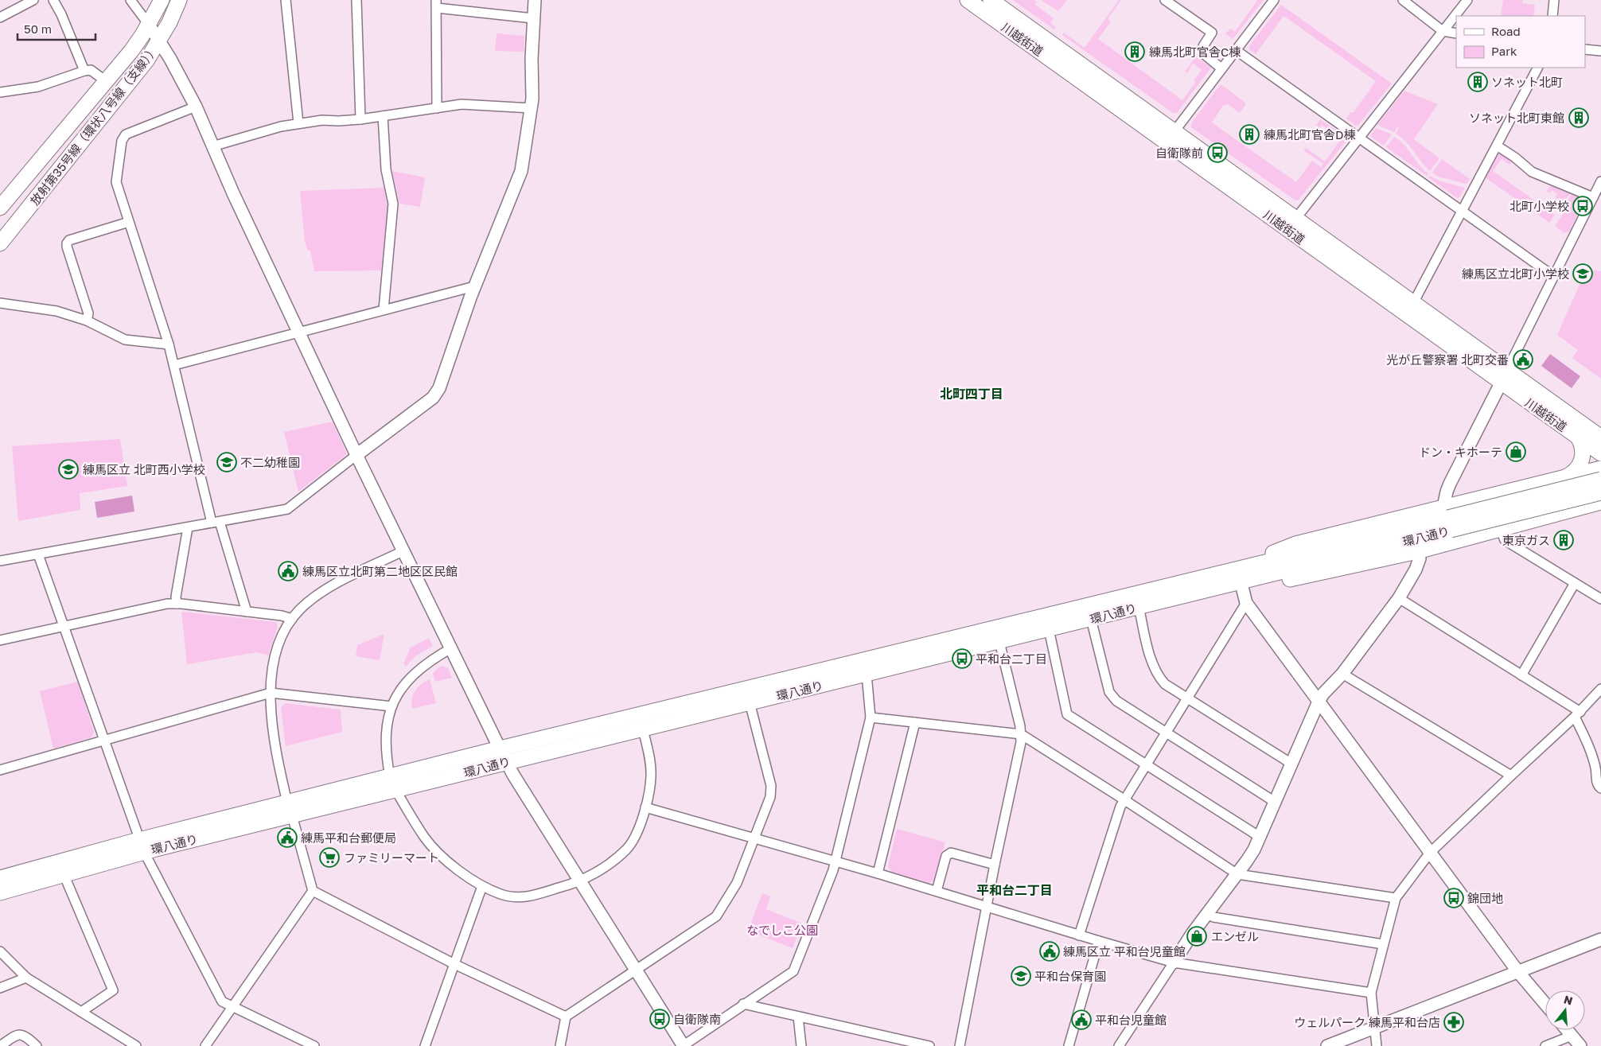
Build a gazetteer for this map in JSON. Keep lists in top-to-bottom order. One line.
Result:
{"streets":{"main road":["川越街道","放射第35号線（環状八号線（支線））","環八通り"]},"districts":["北町四丁目","平和台二丁目"],"parks":["なでしこ公園"],"places":{"building":["練馬北町官舎C棟","ソネット北町","ソネット北町東館","練馬北町官舎D棟","東京ガス"],"bus stop":["自衛隊前","北町小学校","平和台二丁目","錦団地","自衛隊南"],"school or university":["練馬区立北町小学校","不二幼稚園","練馬区立 北町西小学校","平和台保育園"],"public building":["光が丘警察署 北町交番","練馬区立北町第二地区区民館","練馬平和台郵便局","練馬区立 平和台児童館","平和台児童館"],"shop":["ドン・キホーテ","エンゼル"],"supermarket":["ファミリーマート"],"pharmacy":["ウェルパーク 練馬平和台店"]},"legend":["Road","Park"],"scale_bar":"50 m","north":"top"}
